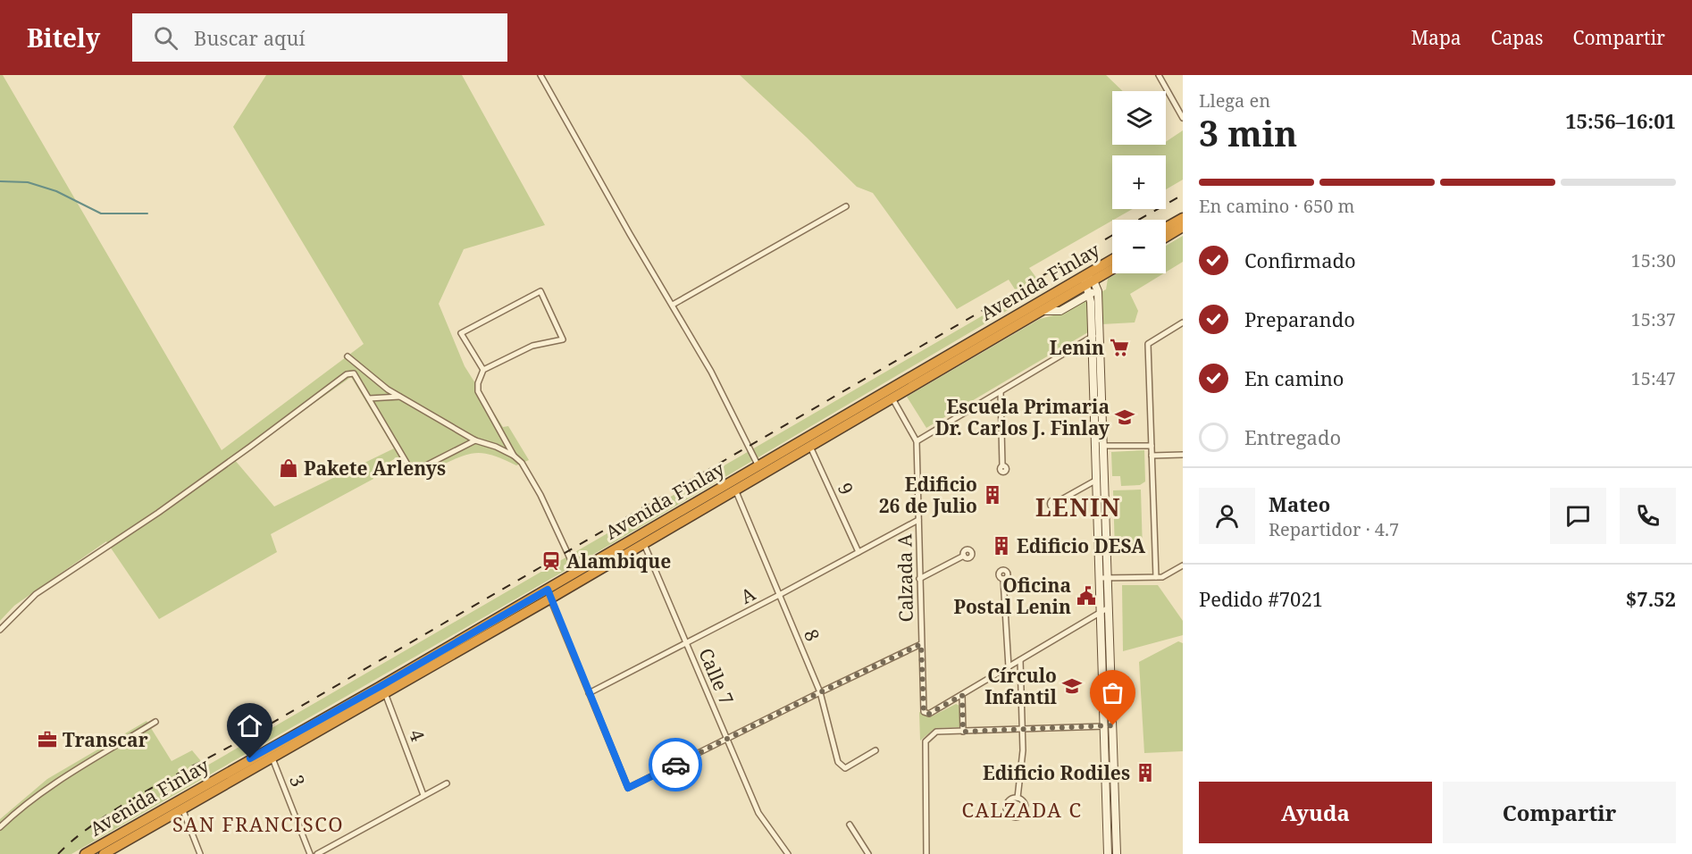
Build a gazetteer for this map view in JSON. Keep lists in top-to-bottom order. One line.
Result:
{"streets":{"highway":["Avenida Finlay"],"street":["9","Calzada A","A","8","Calle 7","4","3"]},"crossings":[["Avenida Finlay","9"],["Avenida Finlay","8"],["Avenida Finlay","Calle 7"],["Avenida Finlay","4"],["Avenida Finlay","3"],["9","A"],["Calzada A","A"],["A","8"],["A","Calle 7"]],"districts":["LENIN","CALZADA C","SAN FRANCISCO"],"places":{"supermarket":["Lenin"],"school or university":["Escuela Primaria Dr. Carlos J. Finlay","Círculo Infantil"],"shop":["Pakete Arlenys"],"building":["Edificio 26 de Julio","Edificio DESA","Edificio Rodiles"],"station":["Alambique"],"public building":["Oficina Postal Lenin"],"office":["Transcar"]},"page":{"header":"Bitely","search":"Buscar aquí","nav":["Mapa","Capas","Compartir"],"heading":["3 min","Llega en","15:56–16:01"],"panel":["Mateo","Repartidor · 4.7","Pedido #7021","$7.52"],"map_buttons":["+","−"],"bar":"En camino · 650 m","list":[["Confirmado","15:30"],["Preparando","15:37"],["En camino","15:47"],"Entregado"],"buttons":["Ayuda","Compartir"]}}
